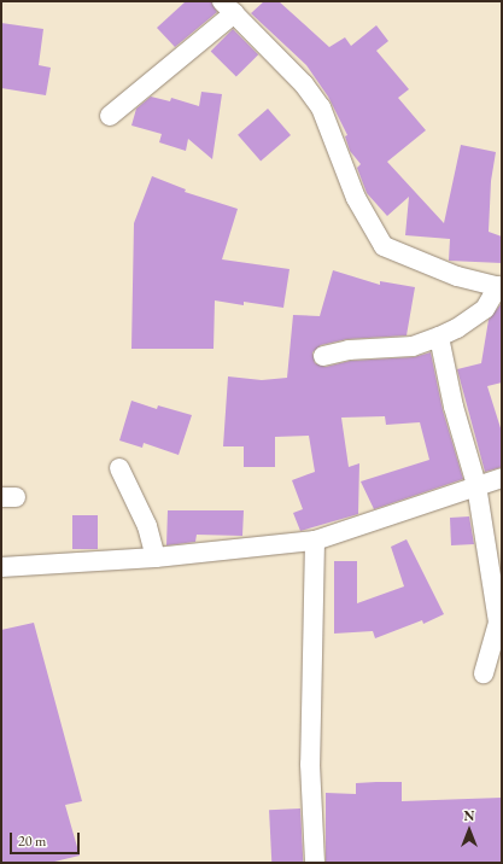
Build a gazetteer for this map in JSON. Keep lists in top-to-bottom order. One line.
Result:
{"scale_bar":"20 m","north":"top"}
